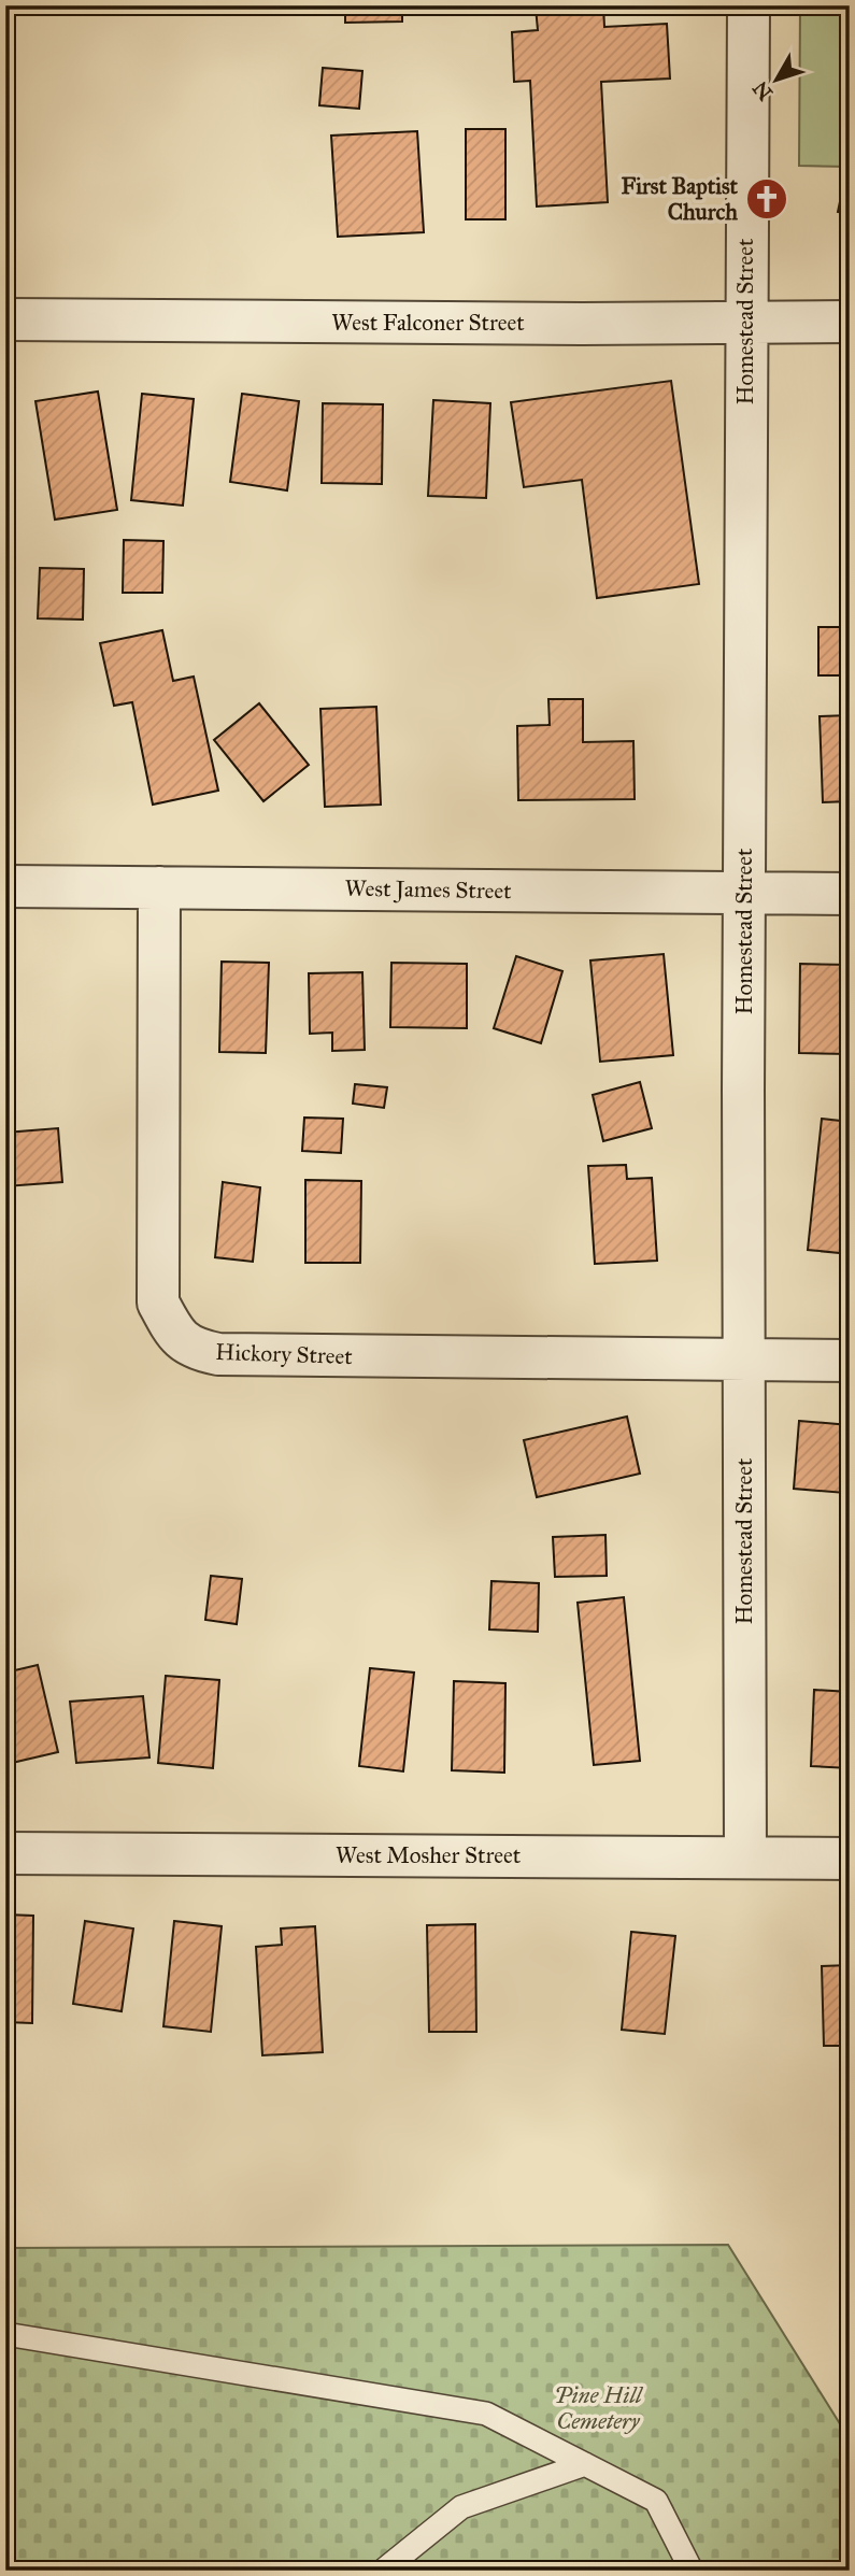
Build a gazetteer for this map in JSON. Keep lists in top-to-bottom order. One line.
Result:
{"streets":{"street":["Homestead Street","West Falconer Street","West James Street","Hickory Street","West Mosher Street"]},"crossings":[["Homestead Street","West Falconer Street"],["Homestead Street","West James Street"],["Homestead Street","Hickory Street"],["Homestead Street","West Mosher Street"],["West James Street","Hickory Street"]],"parks":["Pine Hill Cemetery"],"places":{"church":["First Baptist Church"]},"north":"bottom left"}
